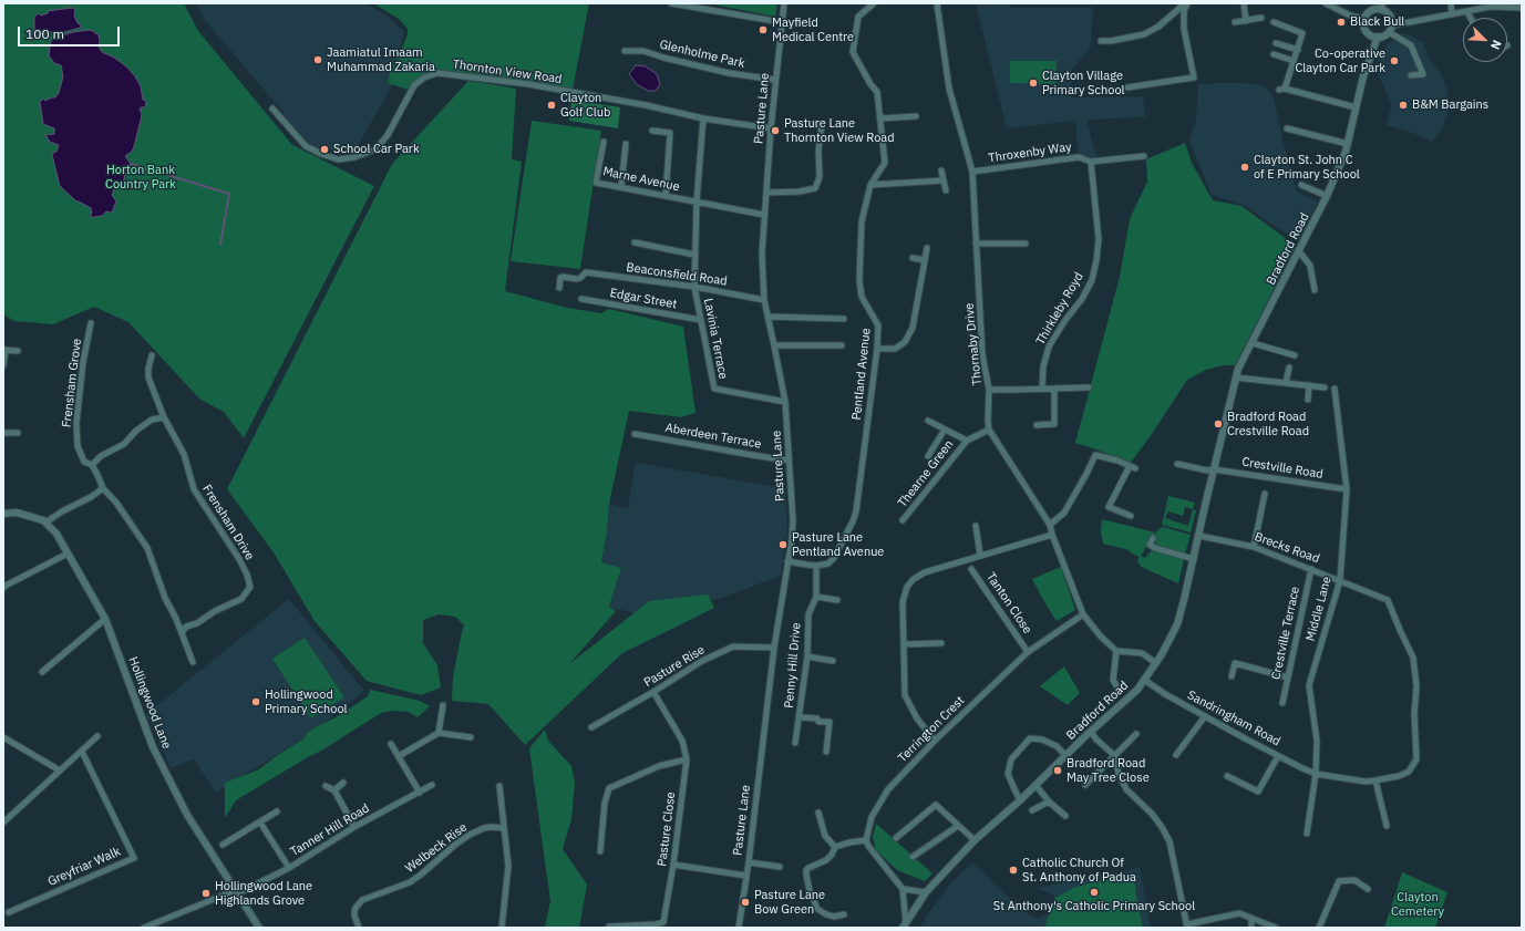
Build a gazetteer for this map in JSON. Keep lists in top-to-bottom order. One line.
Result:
{"streets":{"street":["Glenholme Park","Thornton View Road","Pasture Lane","Throxenby Way","Marne Avenue","Bradford Road","Beaconsfield Road","Edgar Street","Thirkleby Royd","Lavinia Terrace","Thornaby Drive","Pentland Avenue","Frensham Grove","Aberdeen Terrace","Crestville Road","Thearne Green","Frensham Drive","Brecks Road","Tanton Close","Middle Lane","Crestville Terrace","Penny Hill Drive","Pasture Rise","Hollingwood Lane","Sandringham Road","Terrington Crest","Pasture Close","Tanner Hill Road","Welbeck Rise","Greyfriar Walk"]},"crossings":[["Glenholme Park","Pasture Lane"],["Thornton View Road","Pasture Lane"],["Thornton View Road","Lavinia Terrace"],["Pasture Lane","Marne Avenue"],["Pasture Lane","Beaconsfield Road"],["Pasture Lane","Lavinia Terrace"],["Pasture Lane","Aberdeen Terrace"],["Pasture Lane","Pasture Rise"],["Throxenby Way","Thirkleby Royd"],["Throxenby Way","Thornaby Drive"],["Marne Avenue","Lavinia Terrace"],["Bradford Road","Crestville Road"],["Bradford Road","Brecks Road"],["Bradford Road","Sandringham Road"],["Beaconsfield Road","Lavinia Terrace"],["Edgar Street","Lavinia Terrace"],["Thornaby Drive","Thearne Green"],["Pentland Avenue","Penny Hill Drive"],["Crestville Road","Middle Lane"],["Brecks Road","Middle Lane"],["Brecks Road","Crestville Terrace"],["Brecks Road","Sandringham Road"],["Tanton Close","Terrington Crest"],["Middle Lane","Sandringham Road"],["Pasture Rise","Pasture Close"],["Hollingwood Lane","Tanner Hill Road"]],"parks":["Horton Bank Country Park","Clayton Cemetery"],"places":["Black Bull","Mayfield Medical Centre","Jaamiatul Imaam Muhammad Zakaria","Co-operative Clayton Car Park","Clayton Village Primary School","Clayton Golf Club","B&M Bargains","Pasture Lane Thornton View Road","School Car Park","Clayton St. John C of E Primary School","Bradford Road Crestville Road","Pasture Lane Pentland Avenue","Hollingwood Primary School","Bradford Road May Tree Close","Catholic Church Of St. Anthony of Padua","St Anthony's Catholic Primary School","Hollingwood Lane Highlands Grove","Pasture Lane Bow Green"],"scale_bar":"100 m","north":"bottom right"}
